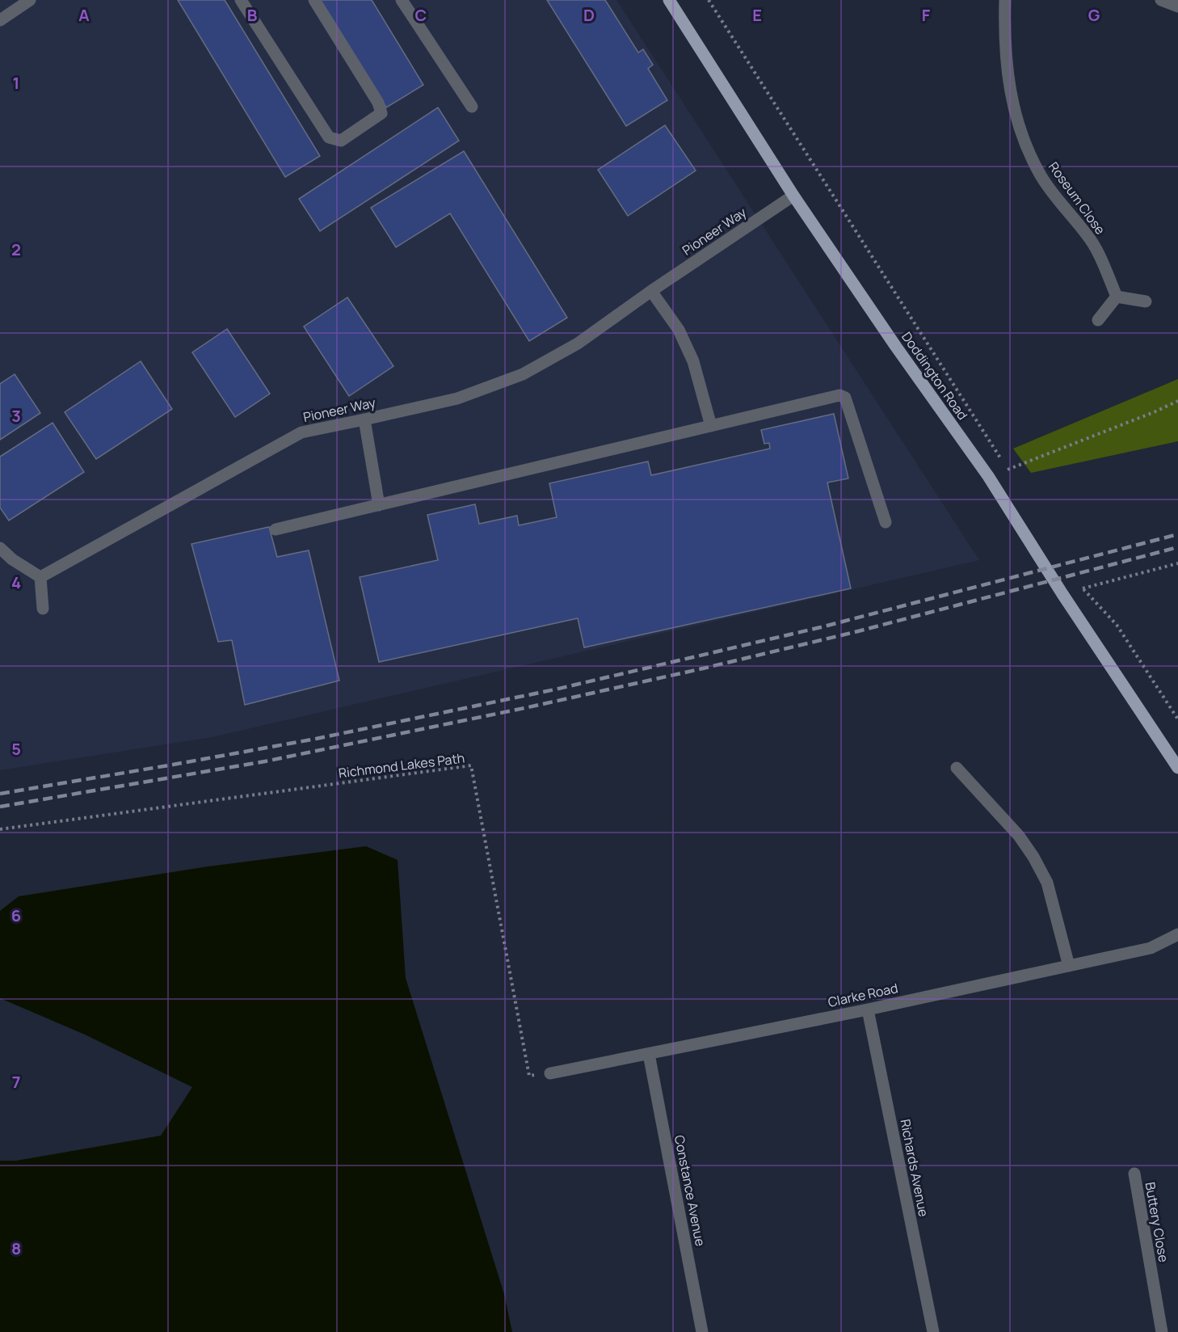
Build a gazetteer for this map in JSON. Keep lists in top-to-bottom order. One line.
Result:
{"streets":{"main road":["Doddington Road"],"street":["Roseum Close","Pioneer Way","Clarke Road","Richards Avenue","Constance Avenue","Buttery Close"],"path":["Richmond Lakes Path"]},"crossings":[["Pioneer Way","Doddington Road"],["Richmond Lakes Path","Clarke Road"],["Clarke Road","Richards Avenue"],["Clarke Road","Constance Avenue"]],"grid":{"columns":["A","B","C","D","E","F","G"],"rows":["1","2","3","4","5","6","7","8"]}}
